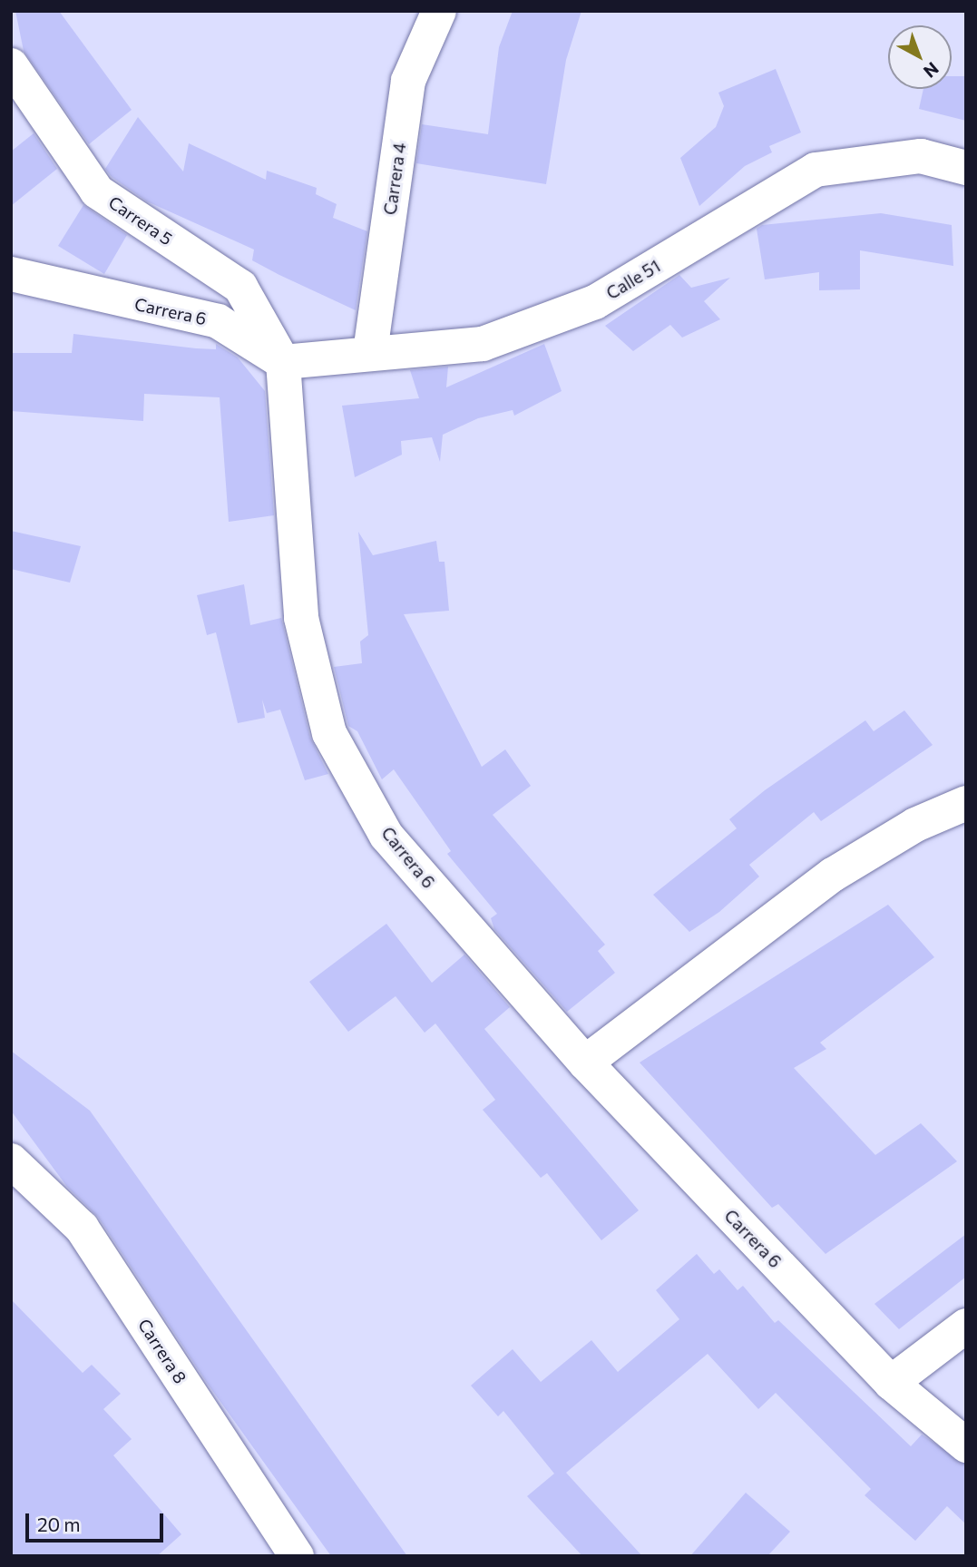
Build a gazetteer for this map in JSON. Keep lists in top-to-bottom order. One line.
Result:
{"streets":{"street":["Carrera 4","Carrera 5","Calle 51","Carrera 6","Carrera 8"]},"crossings":[["Carrera 4","Calle 51"],["Carrera 5","Calle 51"],["Carrera 5","Carrera 6"],["Calle 51","Carrera 6"]],"scale_bar":"20 m","north":"bottom right"}
